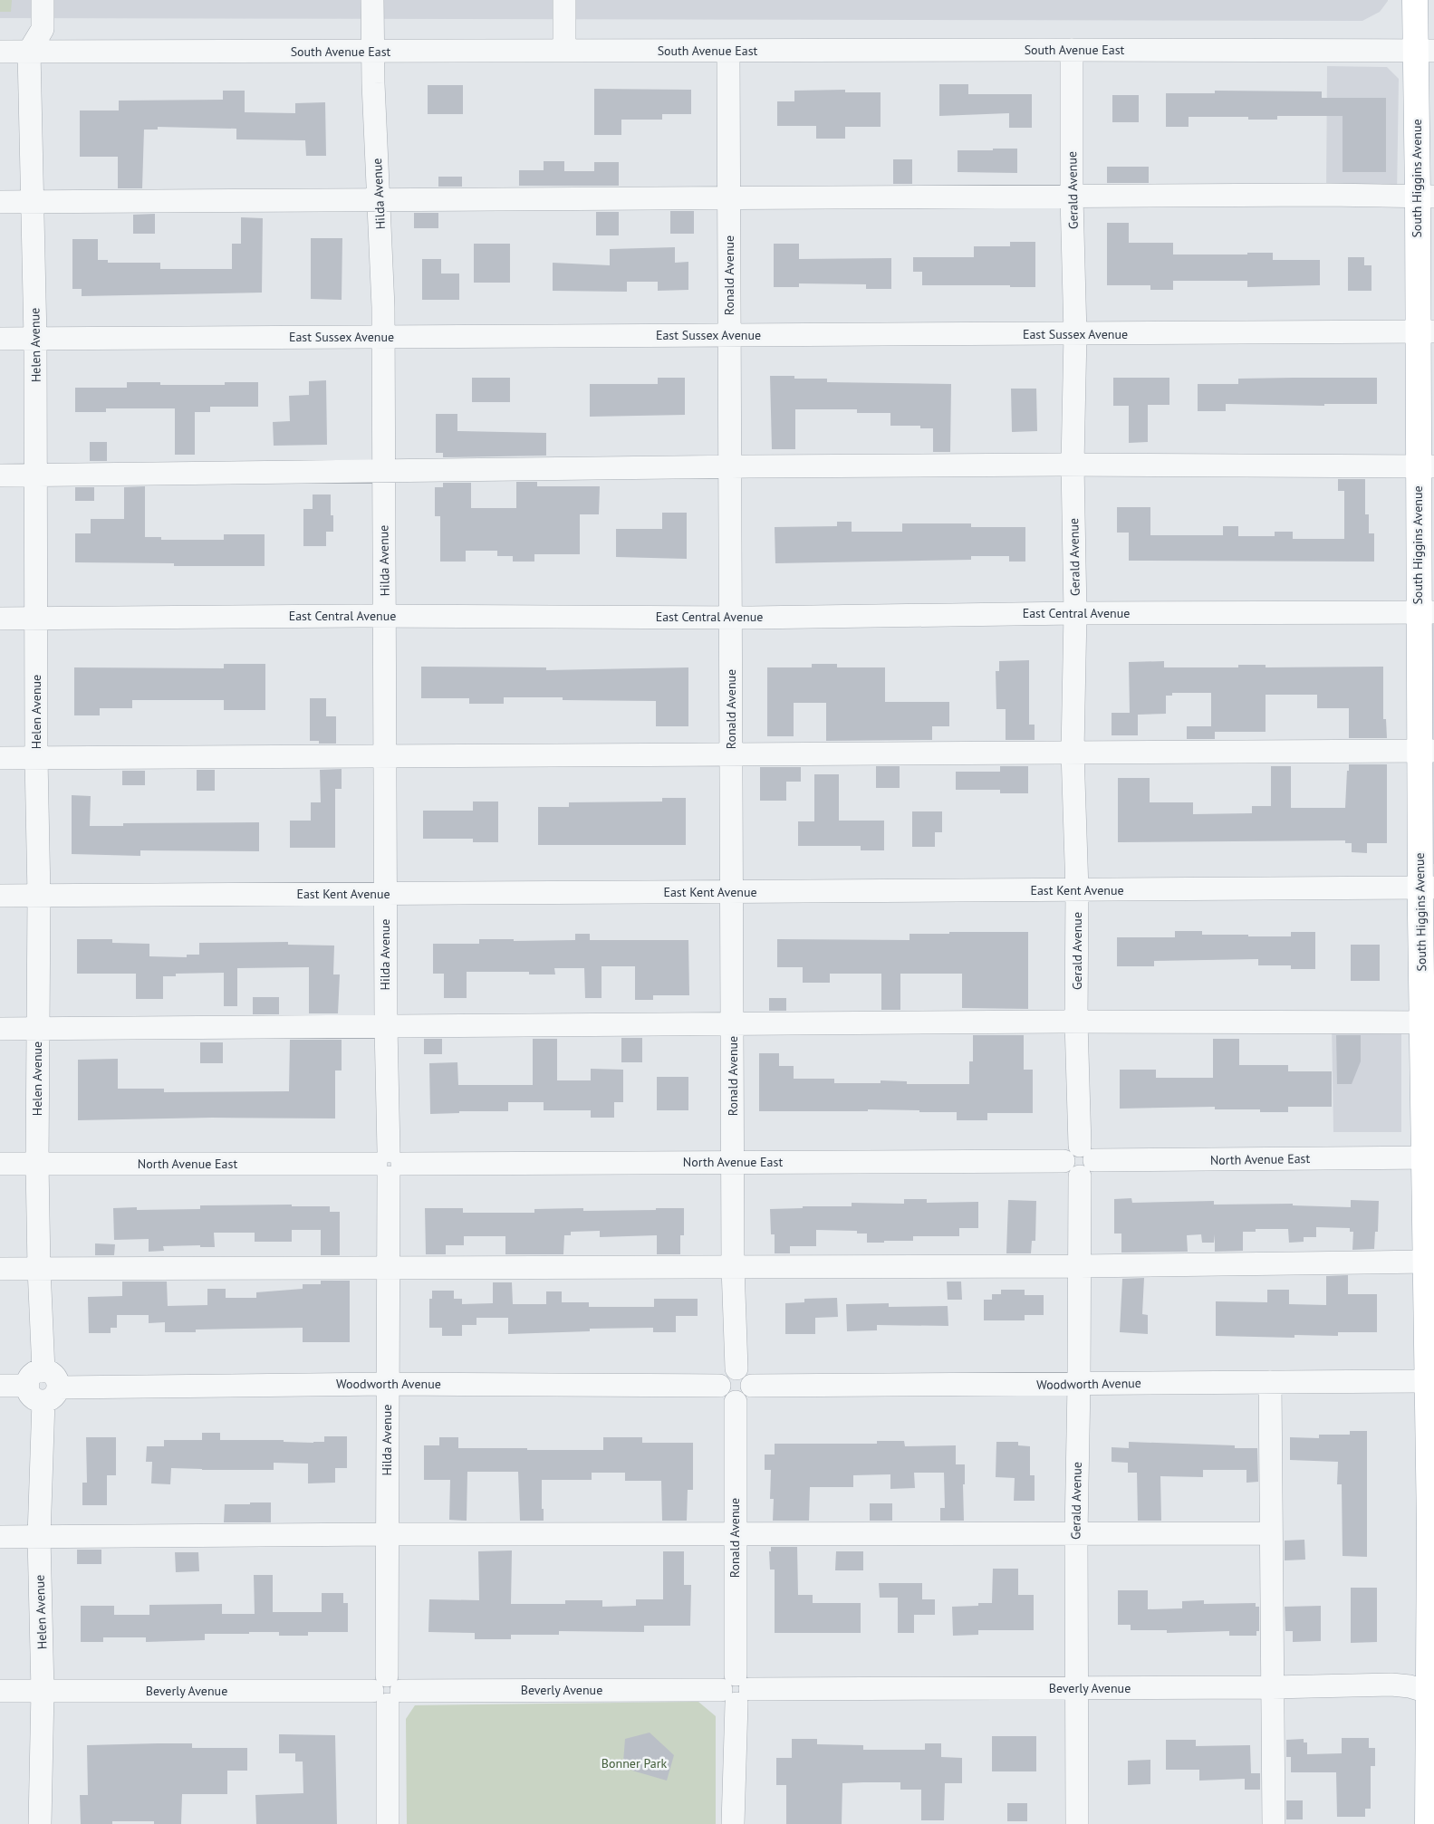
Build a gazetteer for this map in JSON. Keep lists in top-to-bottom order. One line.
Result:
{"streets":{"main road":["South Higgins Avenue"],"street":["South Avenue East","Gerald Avenue","Hilda Avenue","Ronald Avenue","East Sussex Avenue","Helen Avenue","East Central Avenue","East Kent Avenue","North Avenue East","Woodworth Avenue","Beverly Avenue"]},"crossings":[["South Avenue East","South Higgins Avenue"],["South Avenue East","Gerald Avenue"],["South Avenue East","Hilda Avenue"],["South Avenue East","Ronald Avenue"],["South Avenue East","Helen Avenue"],["South Higgins Avenue","East Sussex Avenue"],["South Higgins Avenue","East Central Avenue"],["South Higgins Avenue","East Kent Avenue"],["South Higgins Avenue","North Avenue East"],["South Higgins Avenue","Woodworth Avenue"],["South Higgins Avenue","Beverly Avenue"],["Gerald Avenue","East Sussex Avenue"],["Gerald Avenue","East Central Avenue"],["Gerald Avenue","East Kent Avenue"],["Gerald Avenue","North Avenue East"],["Gerald Avenue","Woodworth Avenue"],["Gerald Avenue","Beverly Avenue"],["Hilda Avenue","East Sussex Avenue"],["Hilda Avenue","East Central Avenue"],["Hilda Avenue","East Kent Avenue"],["Hilda Avenue","North Avenue East"],["Hilda Avenue","Woodworth Avenue"],["Hilda Avenue","Beverly Avenue"],["Ronald Avenue","East Sussex Avenue"],["Ronald Avenue","East Central Avenue"],["Ronald Avenue","East Kent Avenue"],["Ronald Avenue","North Avenue East"],["Ronald Avenue","Woodworth Avenue"],["Ronald Avenue","Beverly Avenue"],["East Sussex Avenue","Helen Avenue"],["Helen Avenue","East Central Avenue"],["Helen Avenue","East Kent Avenue"],["Helen Avenue","North Avenue East"],["Helen Avenue","Woodworth Avenue"],["Helen Avenue","Beverly Avenue"]],"parks":["Bonner Park"]}
